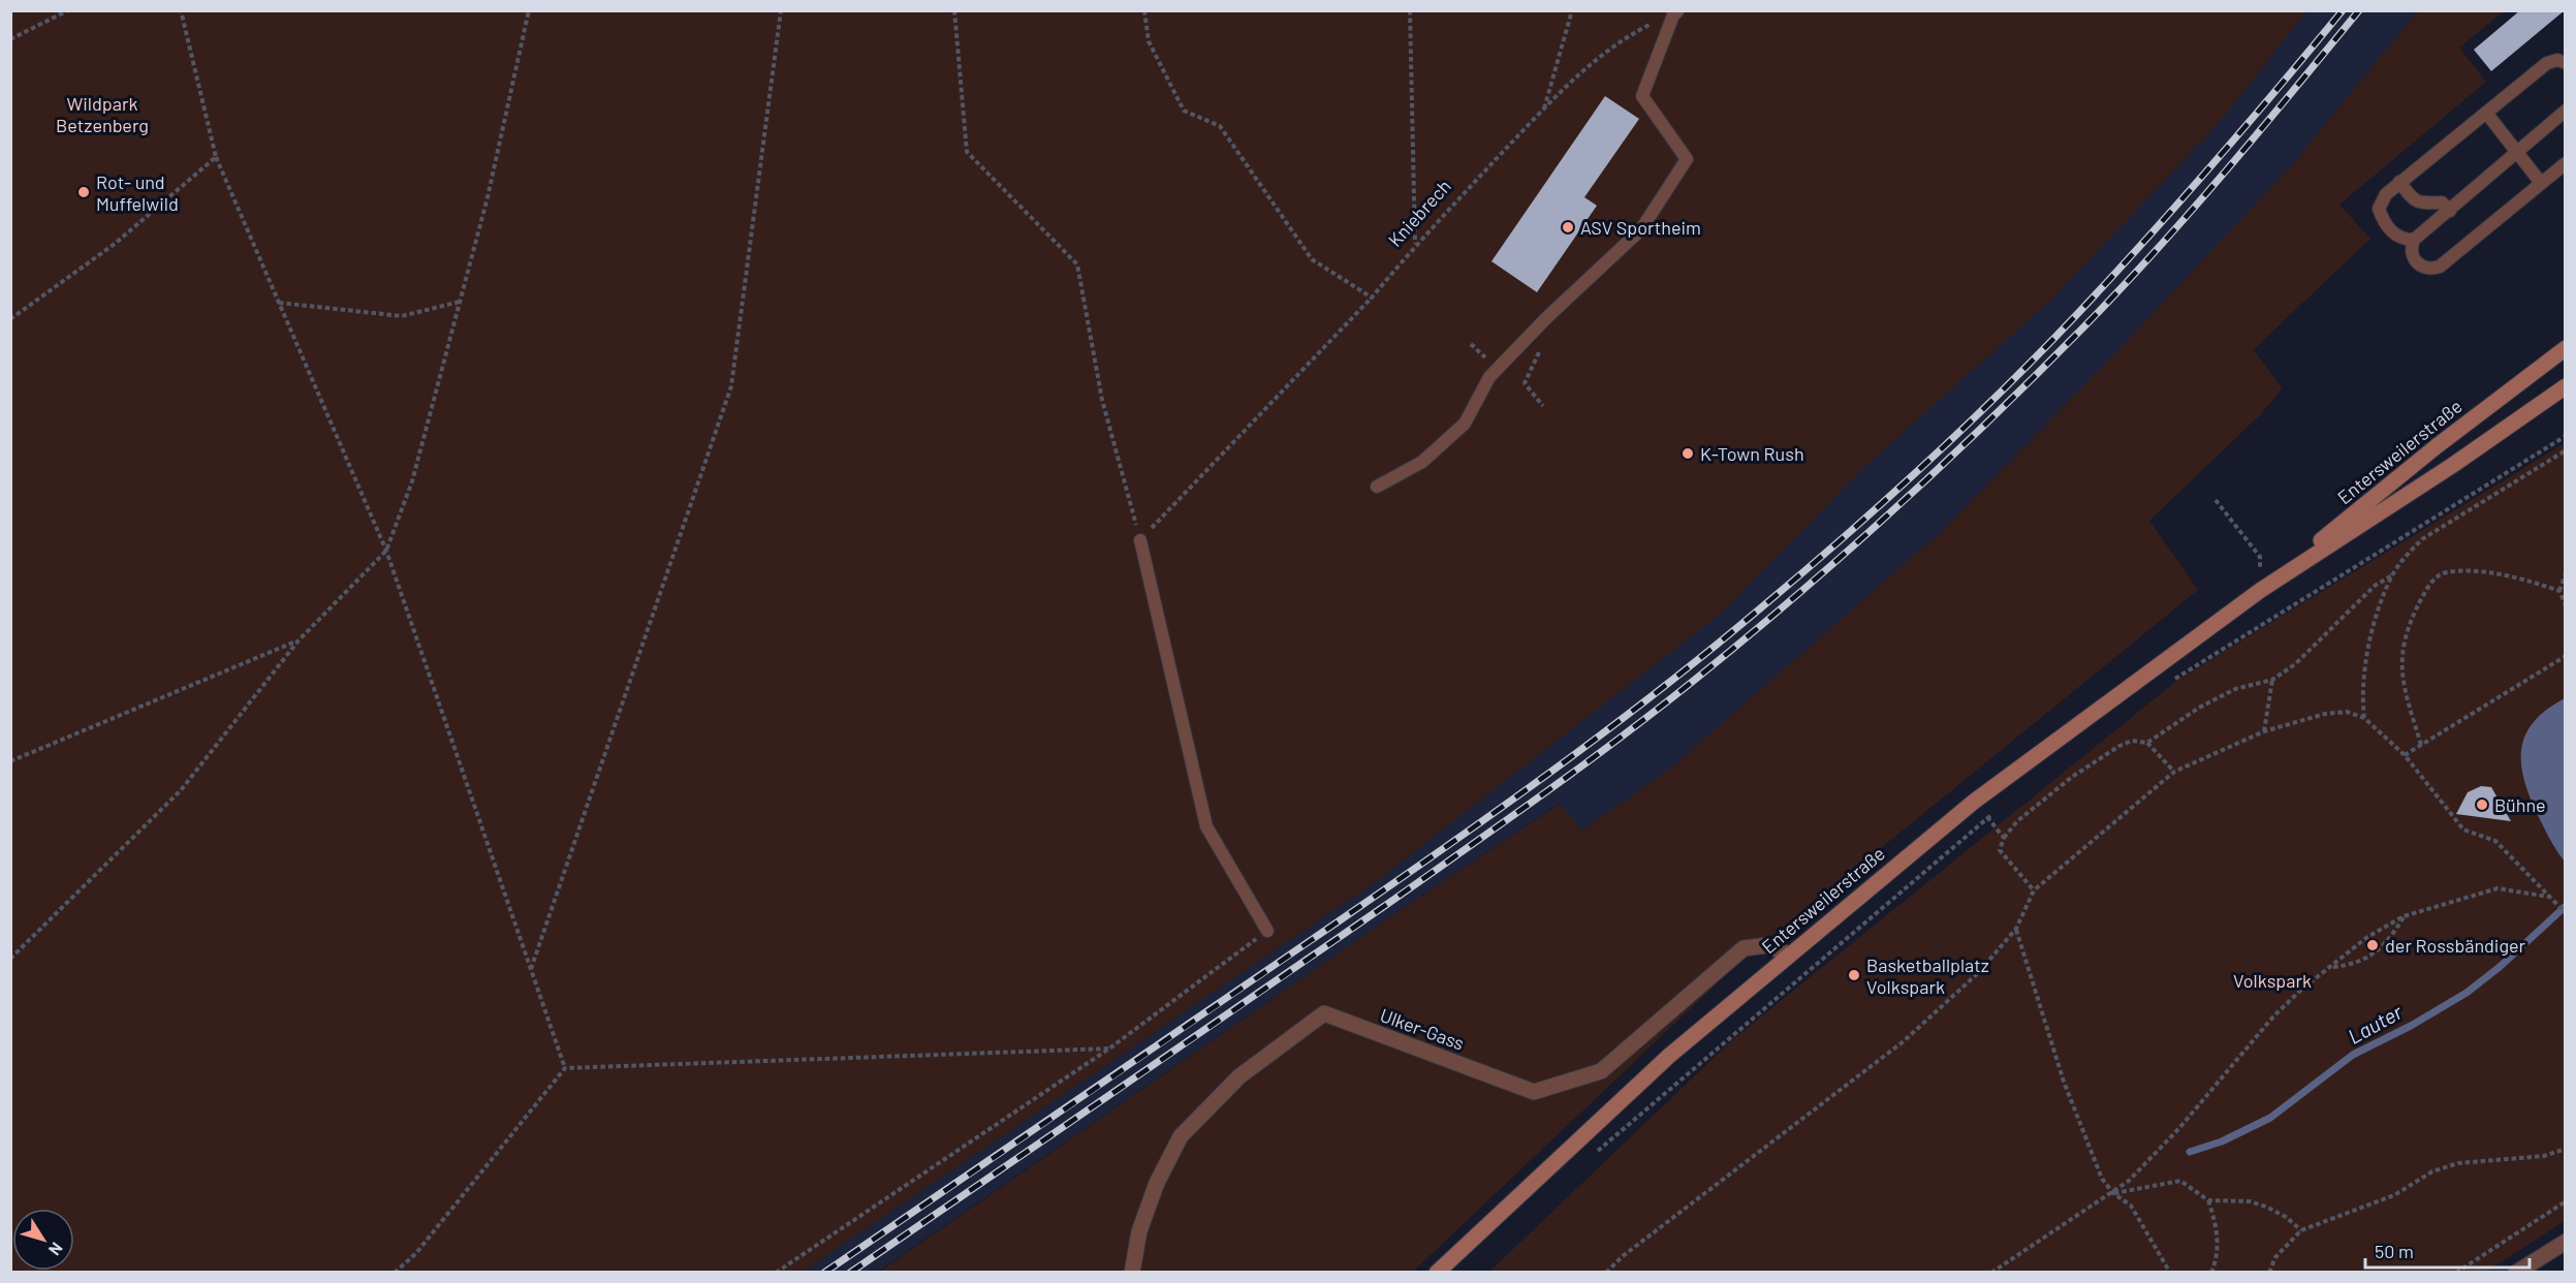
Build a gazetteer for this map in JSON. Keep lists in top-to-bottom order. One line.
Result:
{"streets":{"main road":["Entersweilerstraße"],"street":["Ulker-Gass"],"path":["Kniebrech"]},"crossings":[["Entersweilerstraße","Ulker-Gass"]],"water":["Lauter"],"parks":["Wildpark Betzenberg","Volkspark"],"places":["Rot- und Muffelwild","ASV Sportheim","K-Town Rush","Bühne","der Rossbändiger","Basketballplatz Volkspark"],"scale_bar":"50 m","north":"bottom right"}
